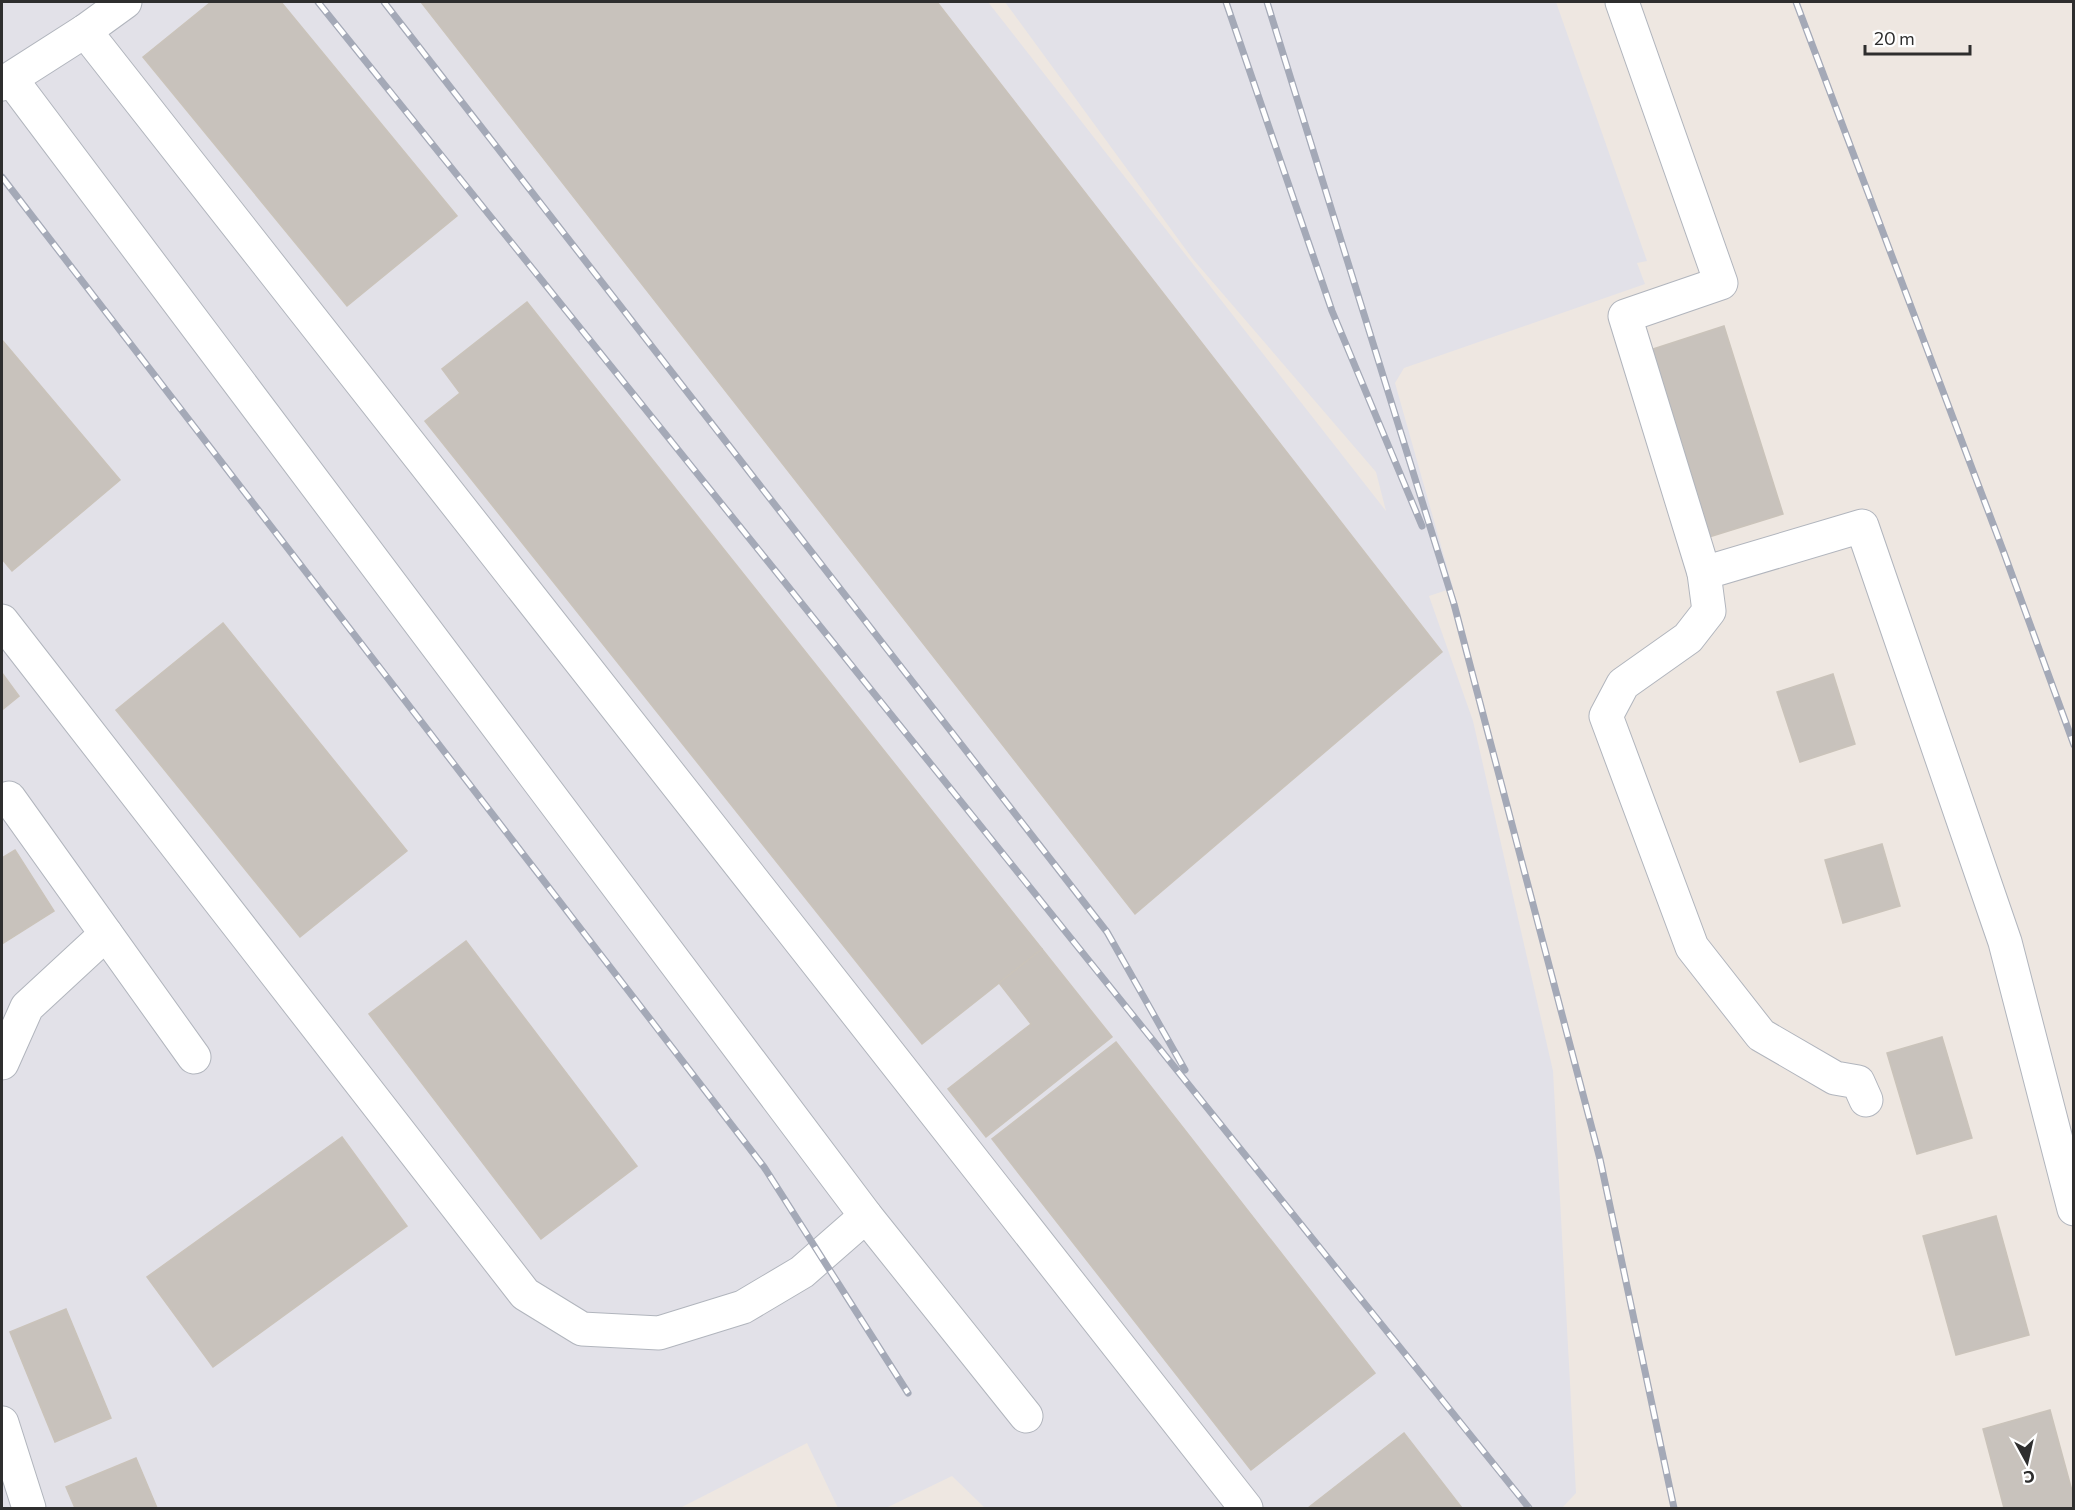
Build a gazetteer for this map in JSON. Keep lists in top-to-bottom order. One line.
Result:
{"scale_bar":"20 m","north":"bottom"}
